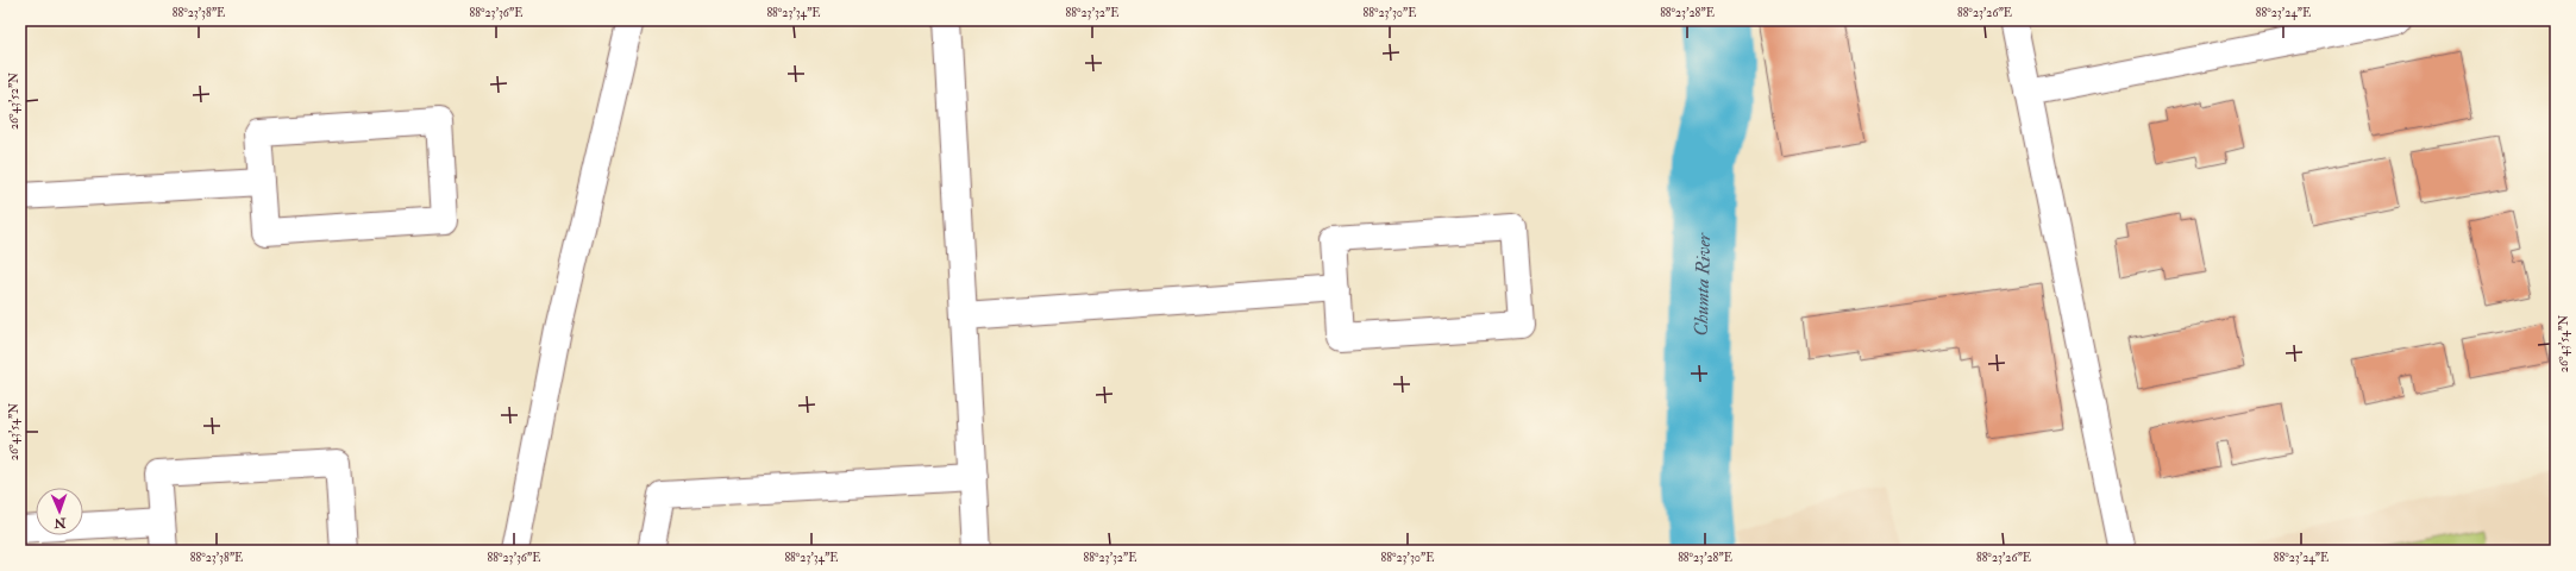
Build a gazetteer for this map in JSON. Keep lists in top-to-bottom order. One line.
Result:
{"water":["Chumta River"],"north":"bottom","coordinates":["88°23'38\"E","88°23'36\"E","88°23'34\"E","88°23'32\"E","88°23'30\"E","88°23'28\"E","88°23'26\"E","88°23'24\"E","26°43'52\"N","26°43'54\"N"]}
